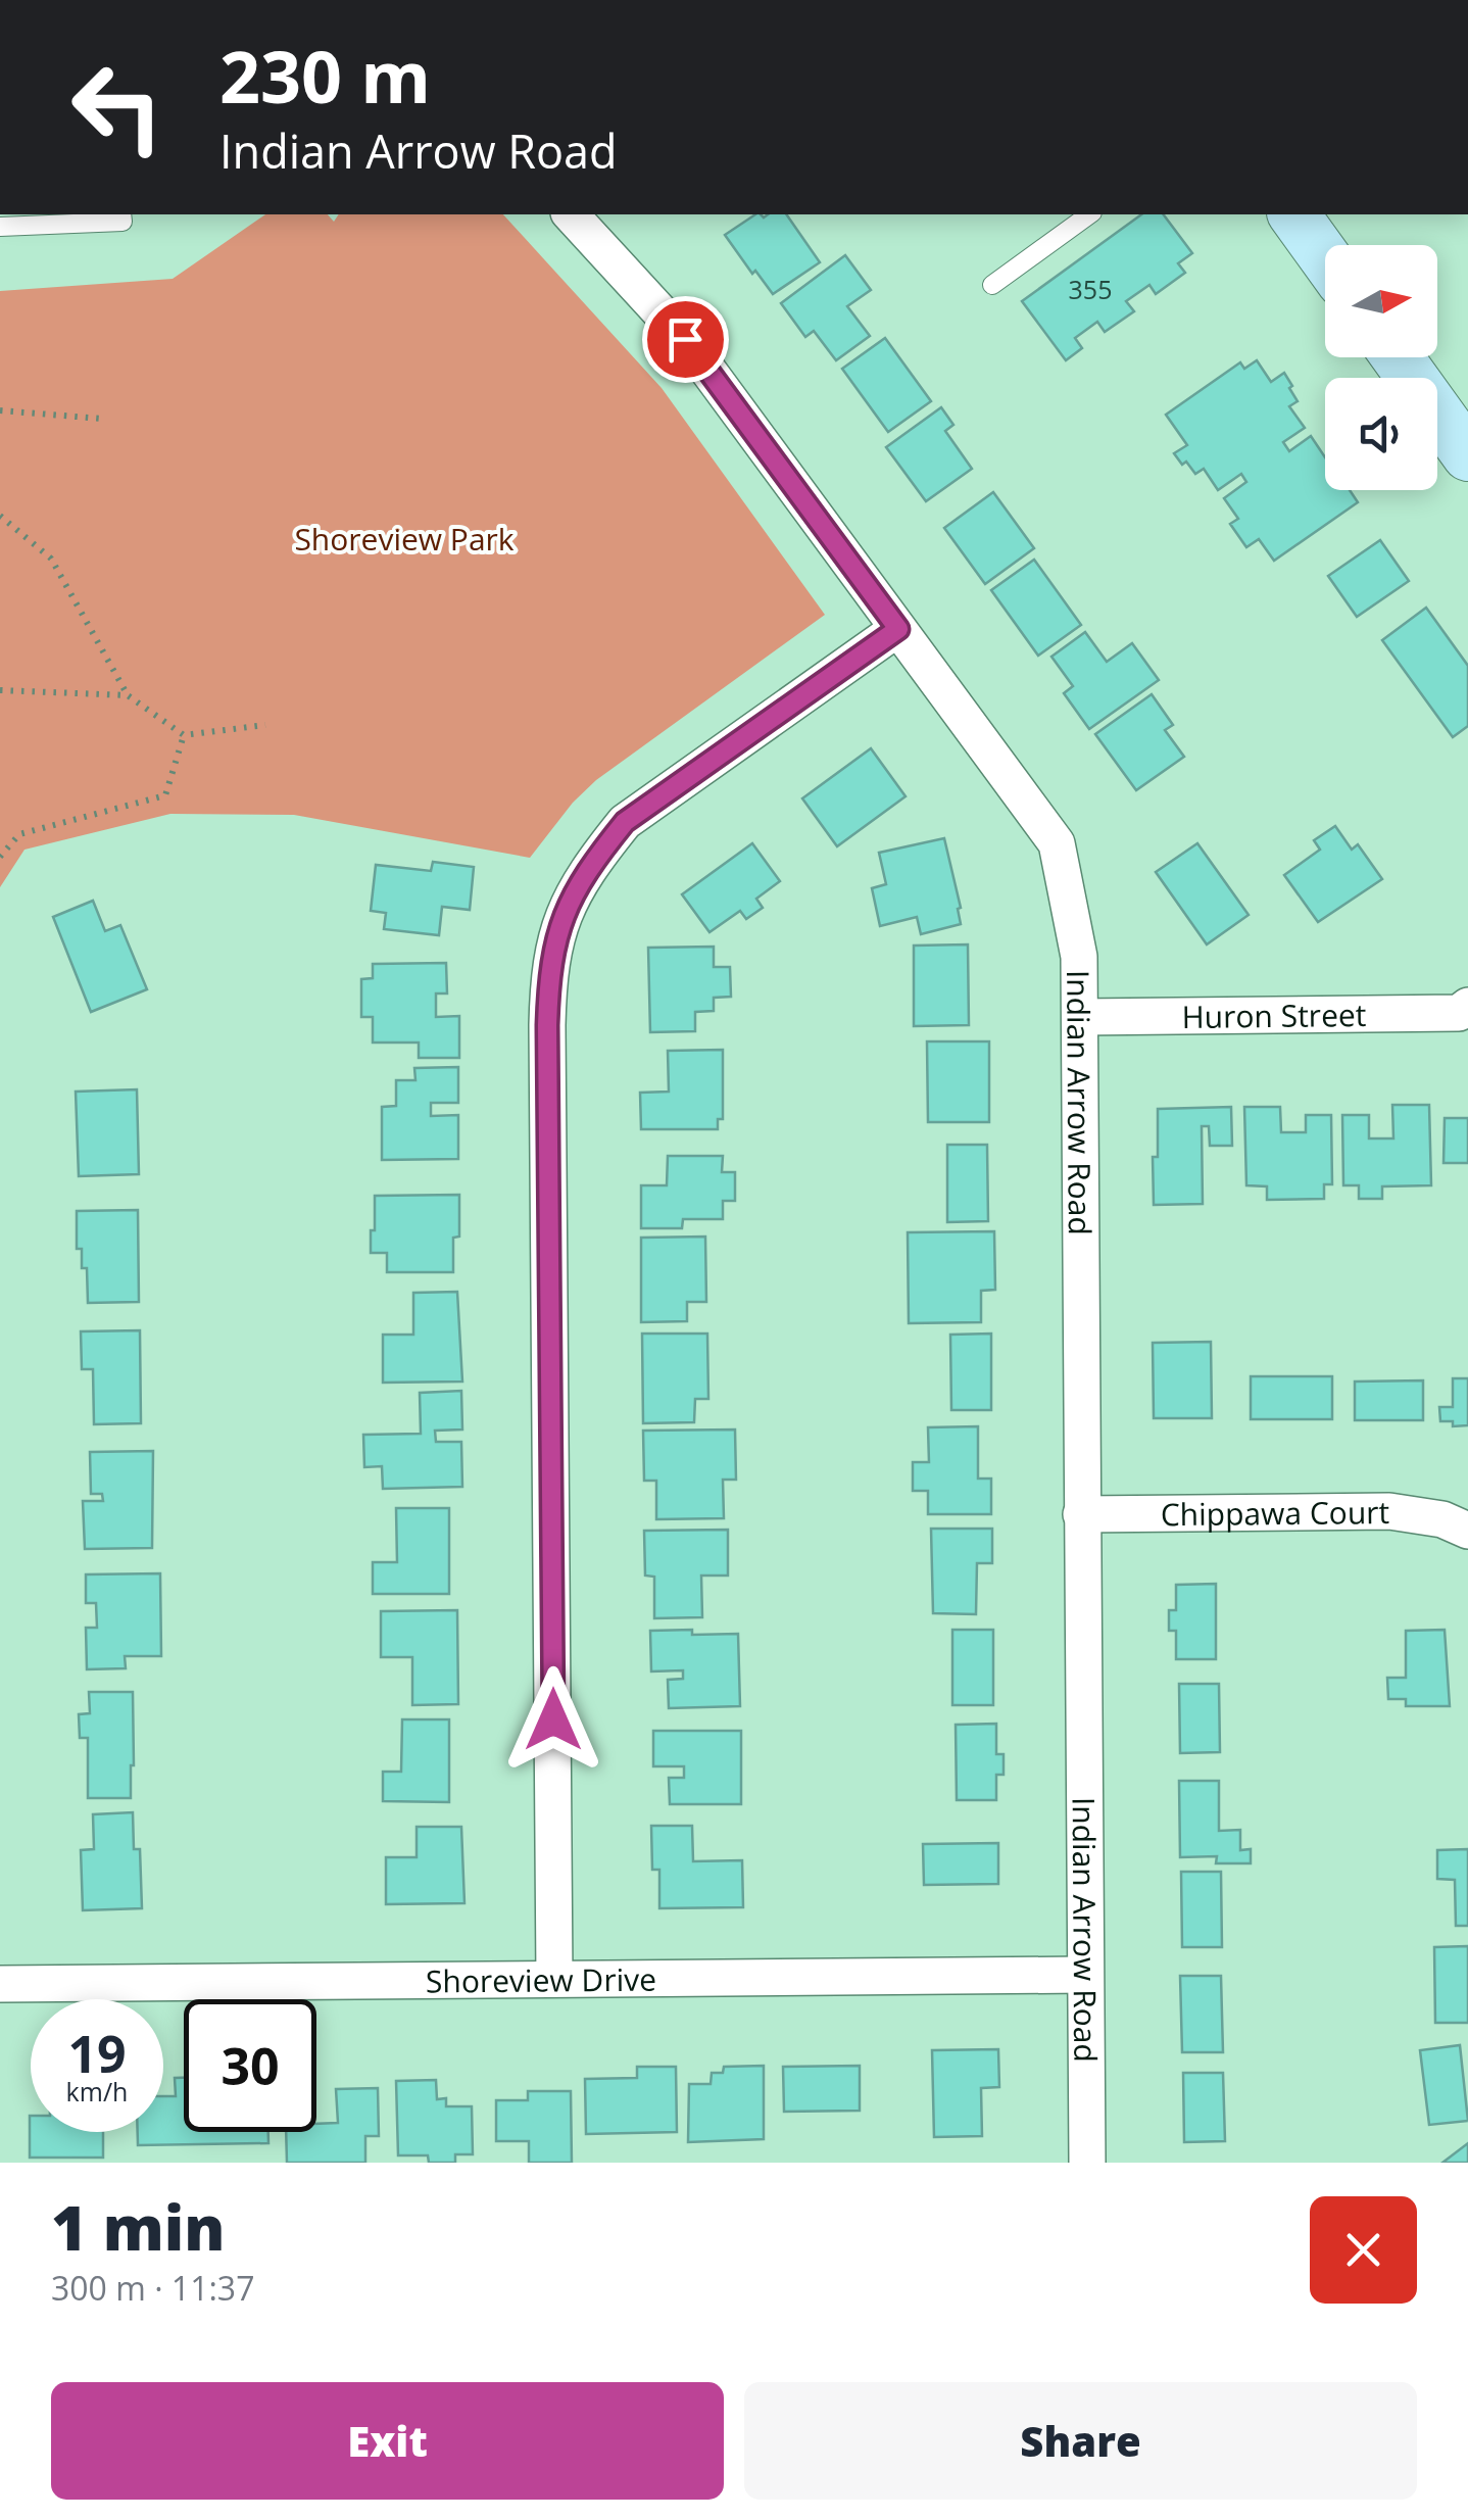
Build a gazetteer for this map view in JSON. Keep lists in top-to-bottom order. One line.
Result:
{"streets":{"street":["Huron Street","Indian Arrow Road","Chippawa Court","Shoreview Drive"]},"crossings":[["Huron Street","Indian Arrow Road"],["Indian Arrow Road","Chippawa Court"],["Indian Arrow Road","Shoreview Drive"]],"parks":["Shoreview Park"],"house_numbers":["355"],"north":"right","page":{"turn":["230 m","Indian Arrow Road"],"speed":"19 km/h","limit":"30","heading":["1 min","300 m · 11:37"],"buttons":["Exit","Share"]}}
